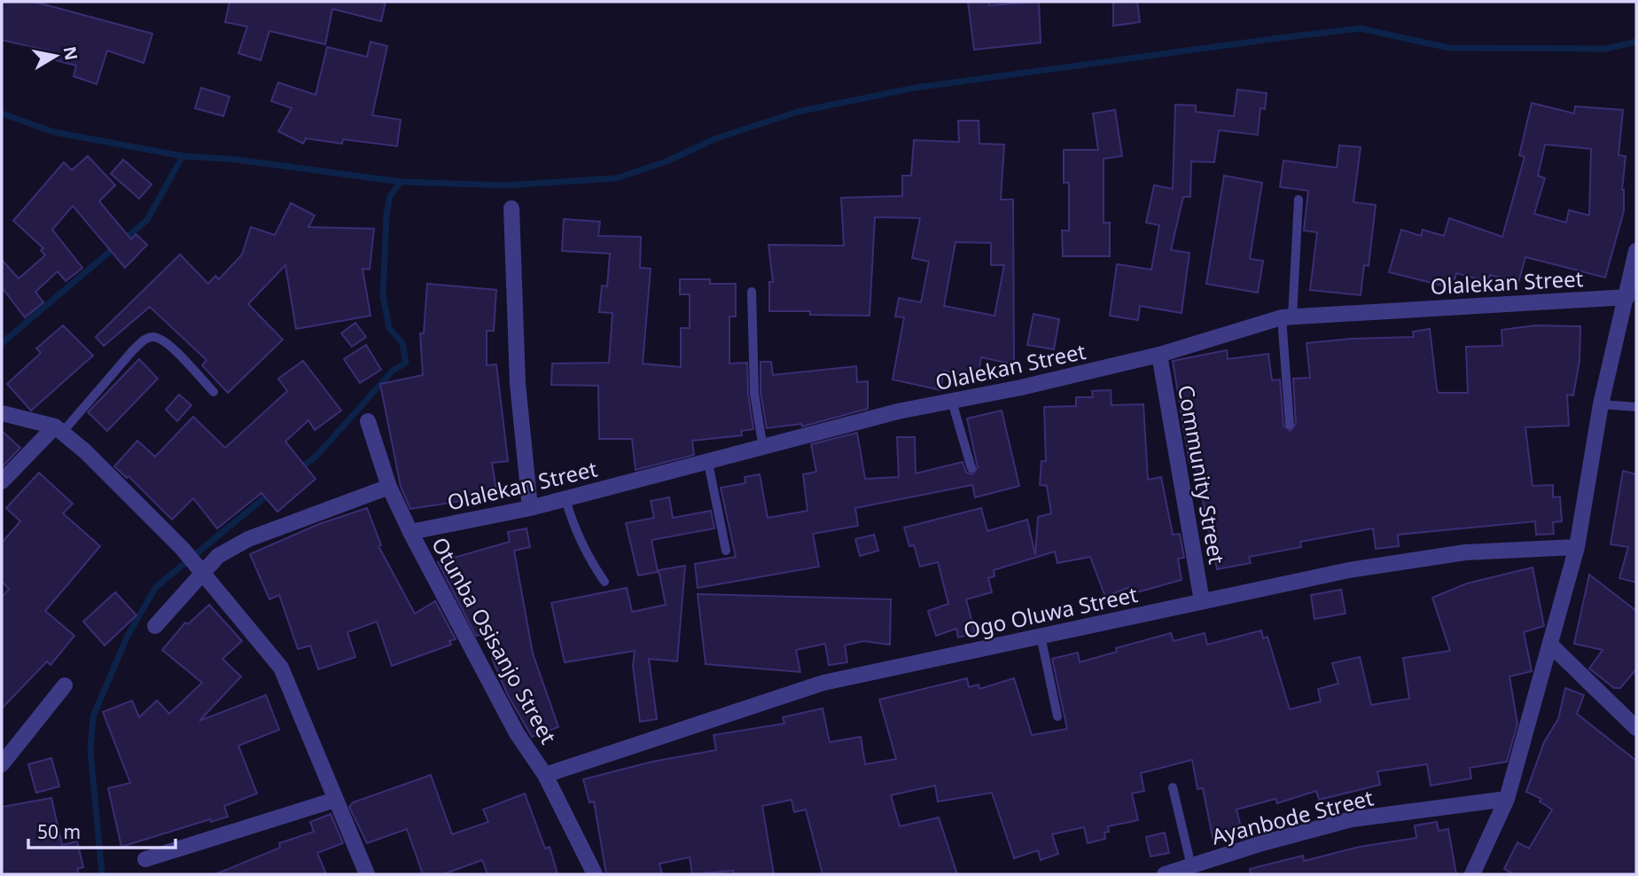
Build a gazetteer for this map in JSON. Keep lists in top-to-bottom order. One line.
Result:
{"streets":{"street":["Olalekan Street","Community Street","Ogo Oluwa Street","Otunba Osisanjo Street","Ayanbode Street"]},"crossings":[["Olalekan Street","Community Street"],["Olalekan Street","Otunba Osisanjo Street"],["Community Street","Ogo Oluwa Street"],["Ogo Oluwa Street","Otunba Osisanjo Street"]],"scale_bar":"50 m","north":"right"}
